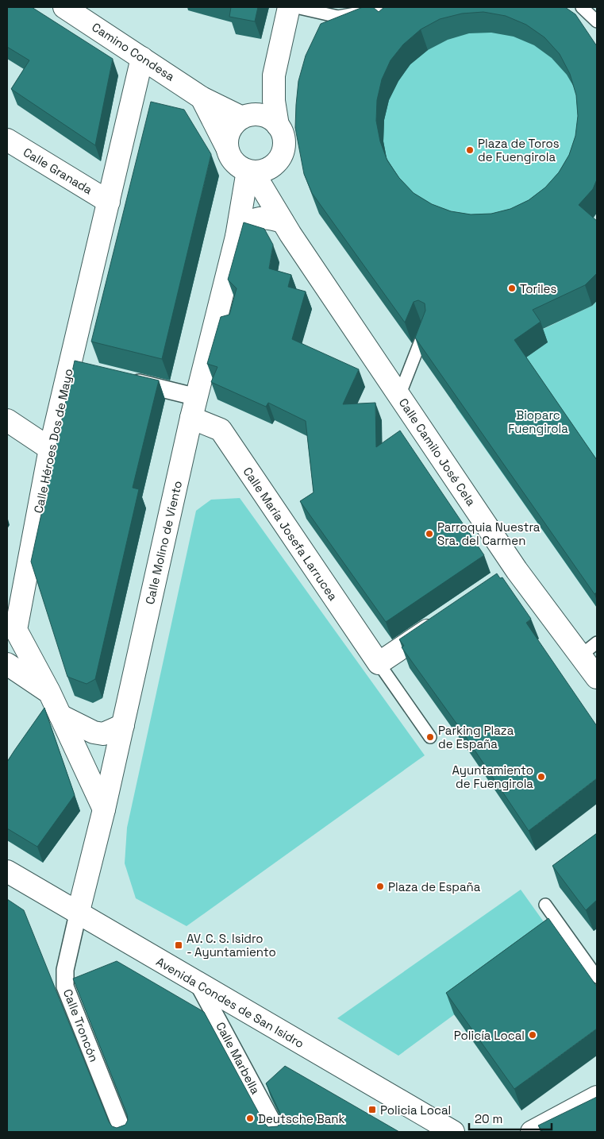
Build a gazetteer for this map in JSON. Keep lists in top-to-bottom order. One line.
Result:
{"streets":{"street":["Camino Condesa","Calle Granada","Calle Héroes Dos de Mayo","Calle Camilo José Cela","Calle María Josefa Larrucea","Calle Molino de Viento","Avenida Condes de San Isidro","Calle Troncón","Calle Marbella"]},"crossings":[["Camino Condesa","Calle Héroes Dos de Mayo"],["Camino Condesa","Calle Camilo José Cela"],["Camino Condesa","Calle Molino de Viento"],["Calle Granada","Calle Héroes Dos de Mayo"],["Calle Héroes Dos de Mayo","Calle Molino de Viento"],["Calle Camilo José Cela","Calle Molino de Viento"],["Calle María Josefa Larrucea","Calle Molino de Viento"],["Calle Molino de Viento","Avenida Condes de San Isidro"],["Calle Molino de Viento","Calle Troncón"],["Avenida Condes de San Isidro","Calle Troncón"],["Avenida Condes de San Isidro","Calle Marbella"]],"parks":["Bioparc Fuengirola"],"places":{"other":["Plaza de Toros de Fuengirola","Toriles","Parroquia Nuestra Sra. del Carmen","Parking Plaza de España","Ayuntamiento de Fuengirola","Plaza de España","Policía Local","Deutsche Bank"],"transit":["AV. C. S. Isidro - Ayuntamiento","Policia Local"]},"scale_bar":"20 m"}
